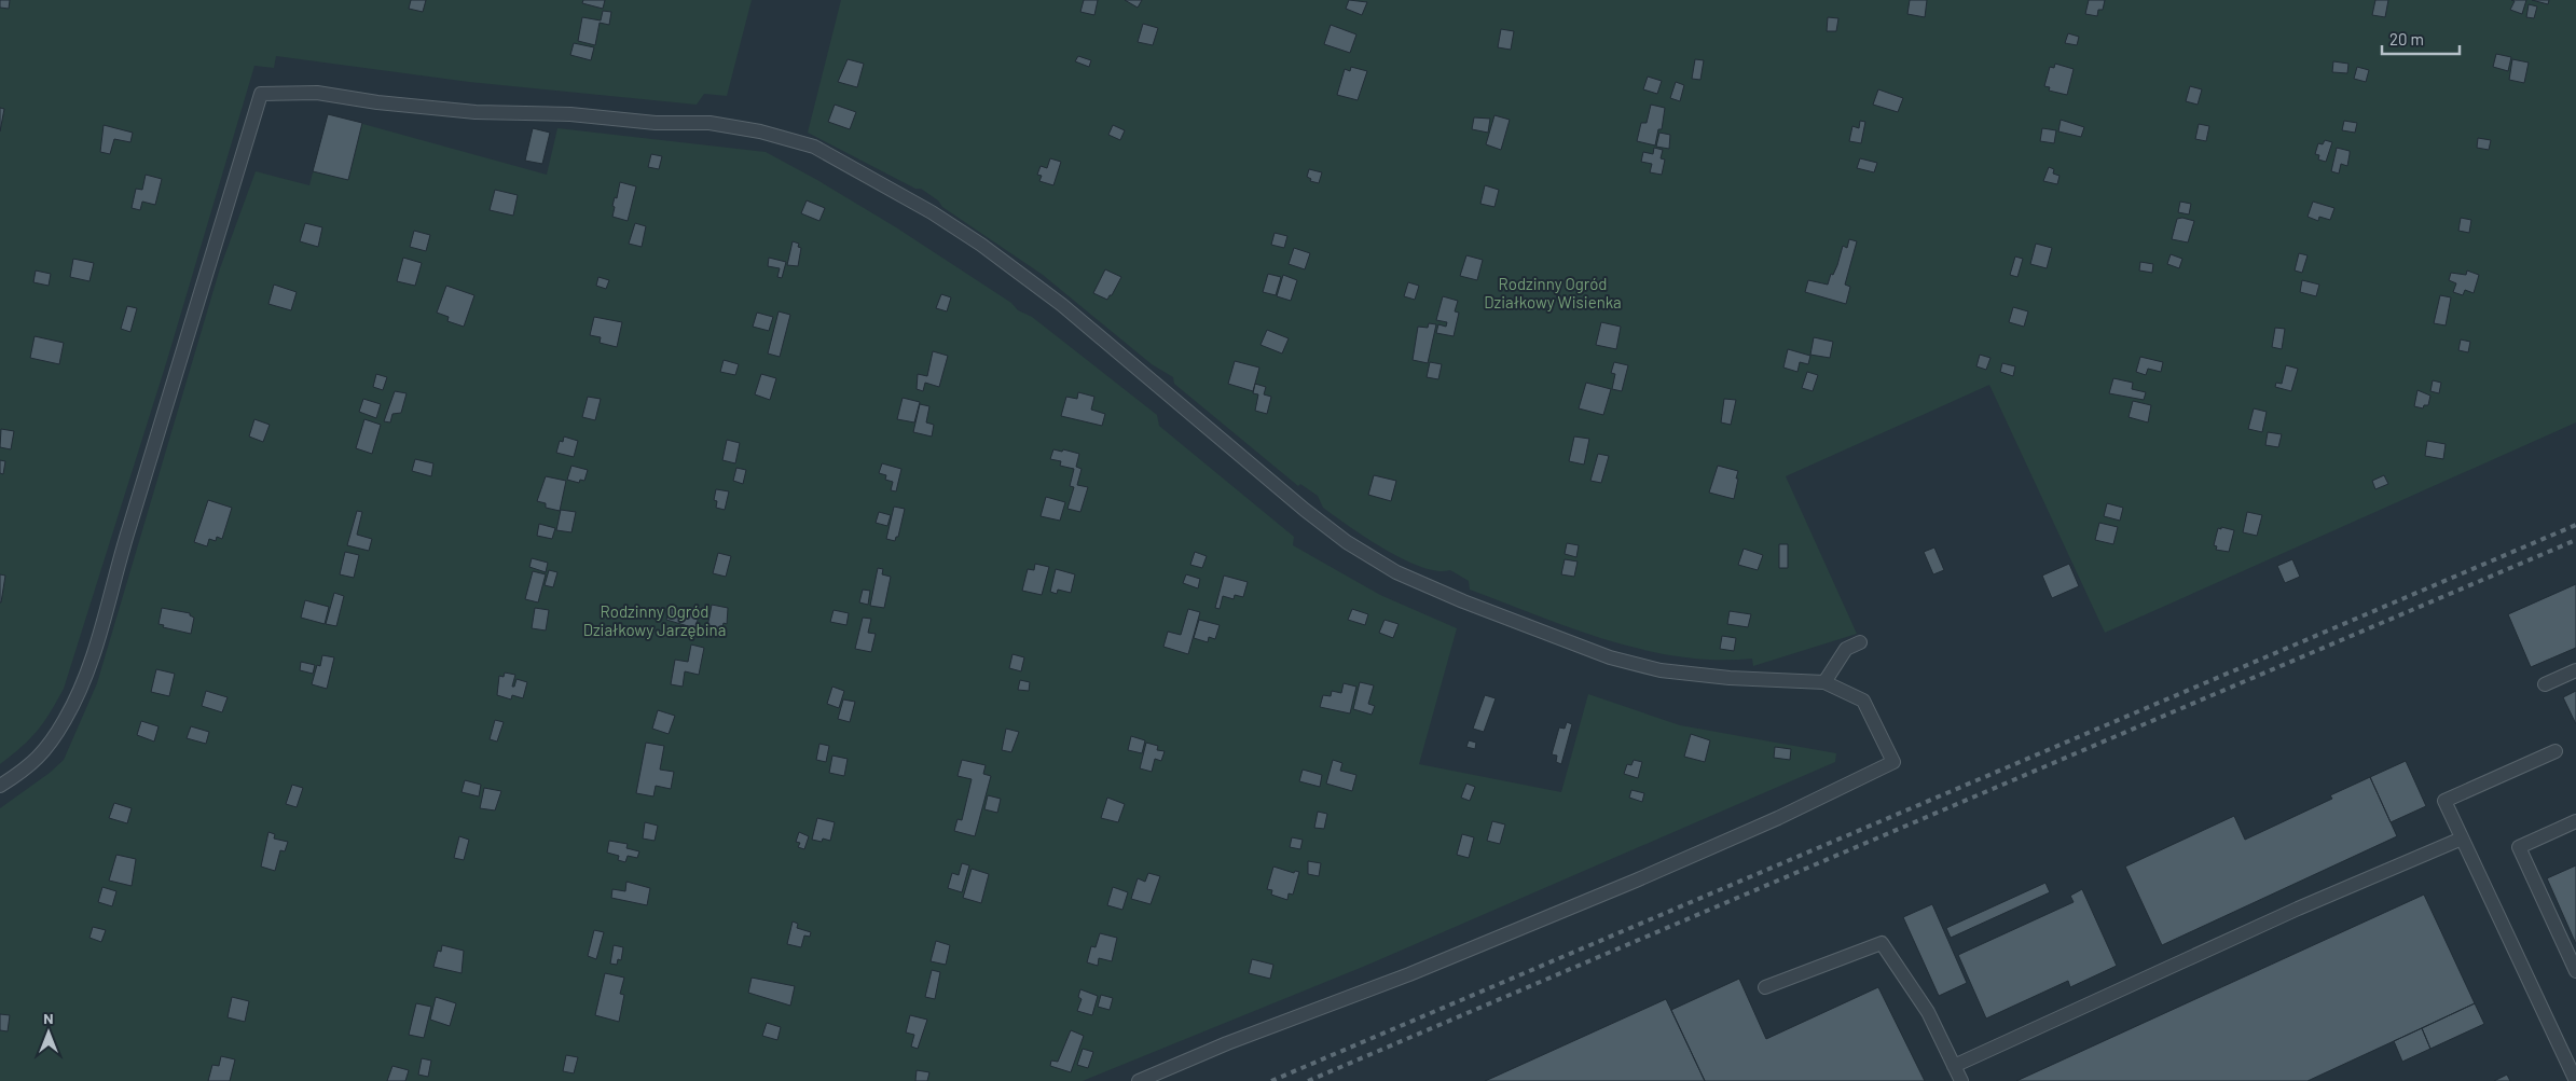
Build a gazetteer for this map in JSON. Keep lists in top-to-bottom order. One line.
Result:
{"parks":["Rodzinny Ogród Działkowy Wisienka","Rodzinny Ogród Działkowy Jarzębina"],"scale_bar":"20 m","north":"top"}
